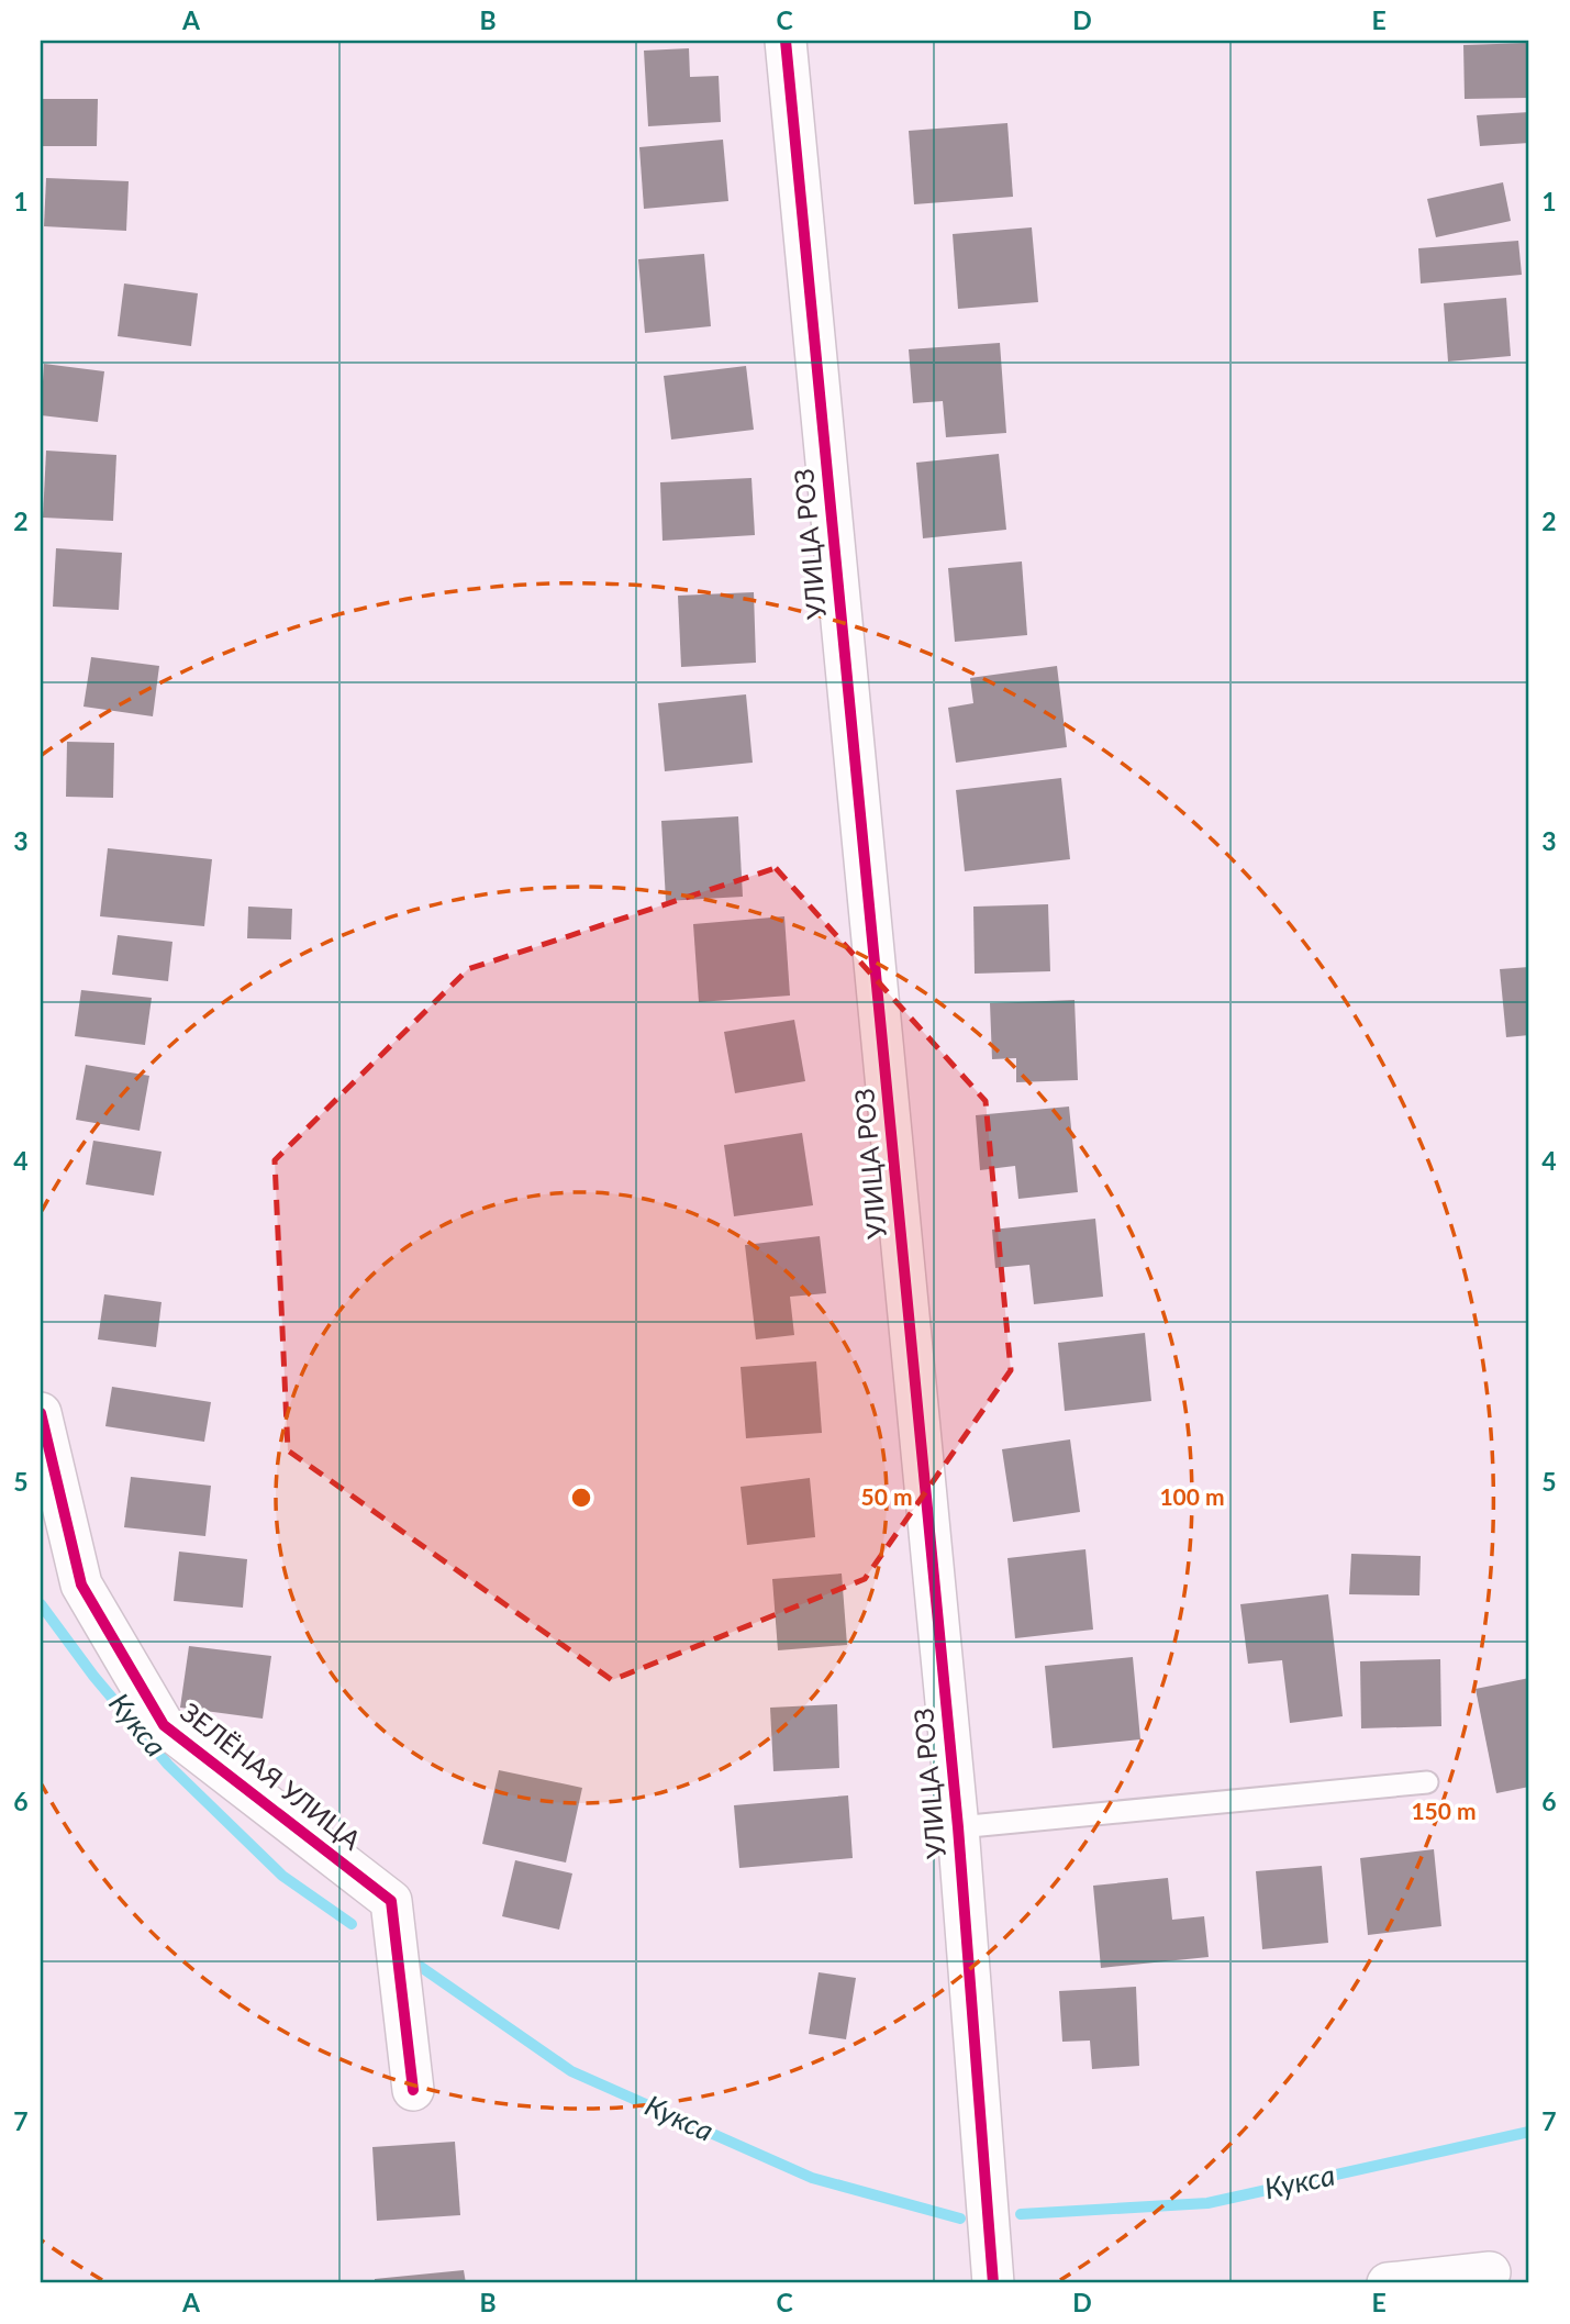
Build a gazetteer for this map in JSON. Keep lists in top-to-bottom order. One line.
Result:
{"streets":{"street":["УЛИЦА РОЗ","ЗЕЛЁНАЯ УЛИЦА"]},"water":["Кукса"],"grid":{"columns":["A","B","C","D","E"],"rows":["1","2","3","4","5","6","7"]},"rings":["50 m","100 m","150 m"]}
